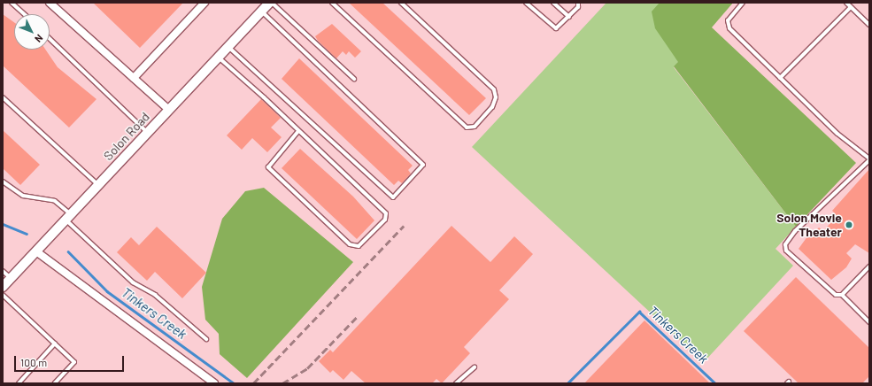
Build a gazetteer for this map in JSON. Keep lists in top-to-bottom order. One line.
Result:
{"streets":{"street":["Solon Road"]},"water":["Tinkers Creek"],"places":["Solon Movie Theater"],"scale_bar":"100 m","north":"bottom right"}
